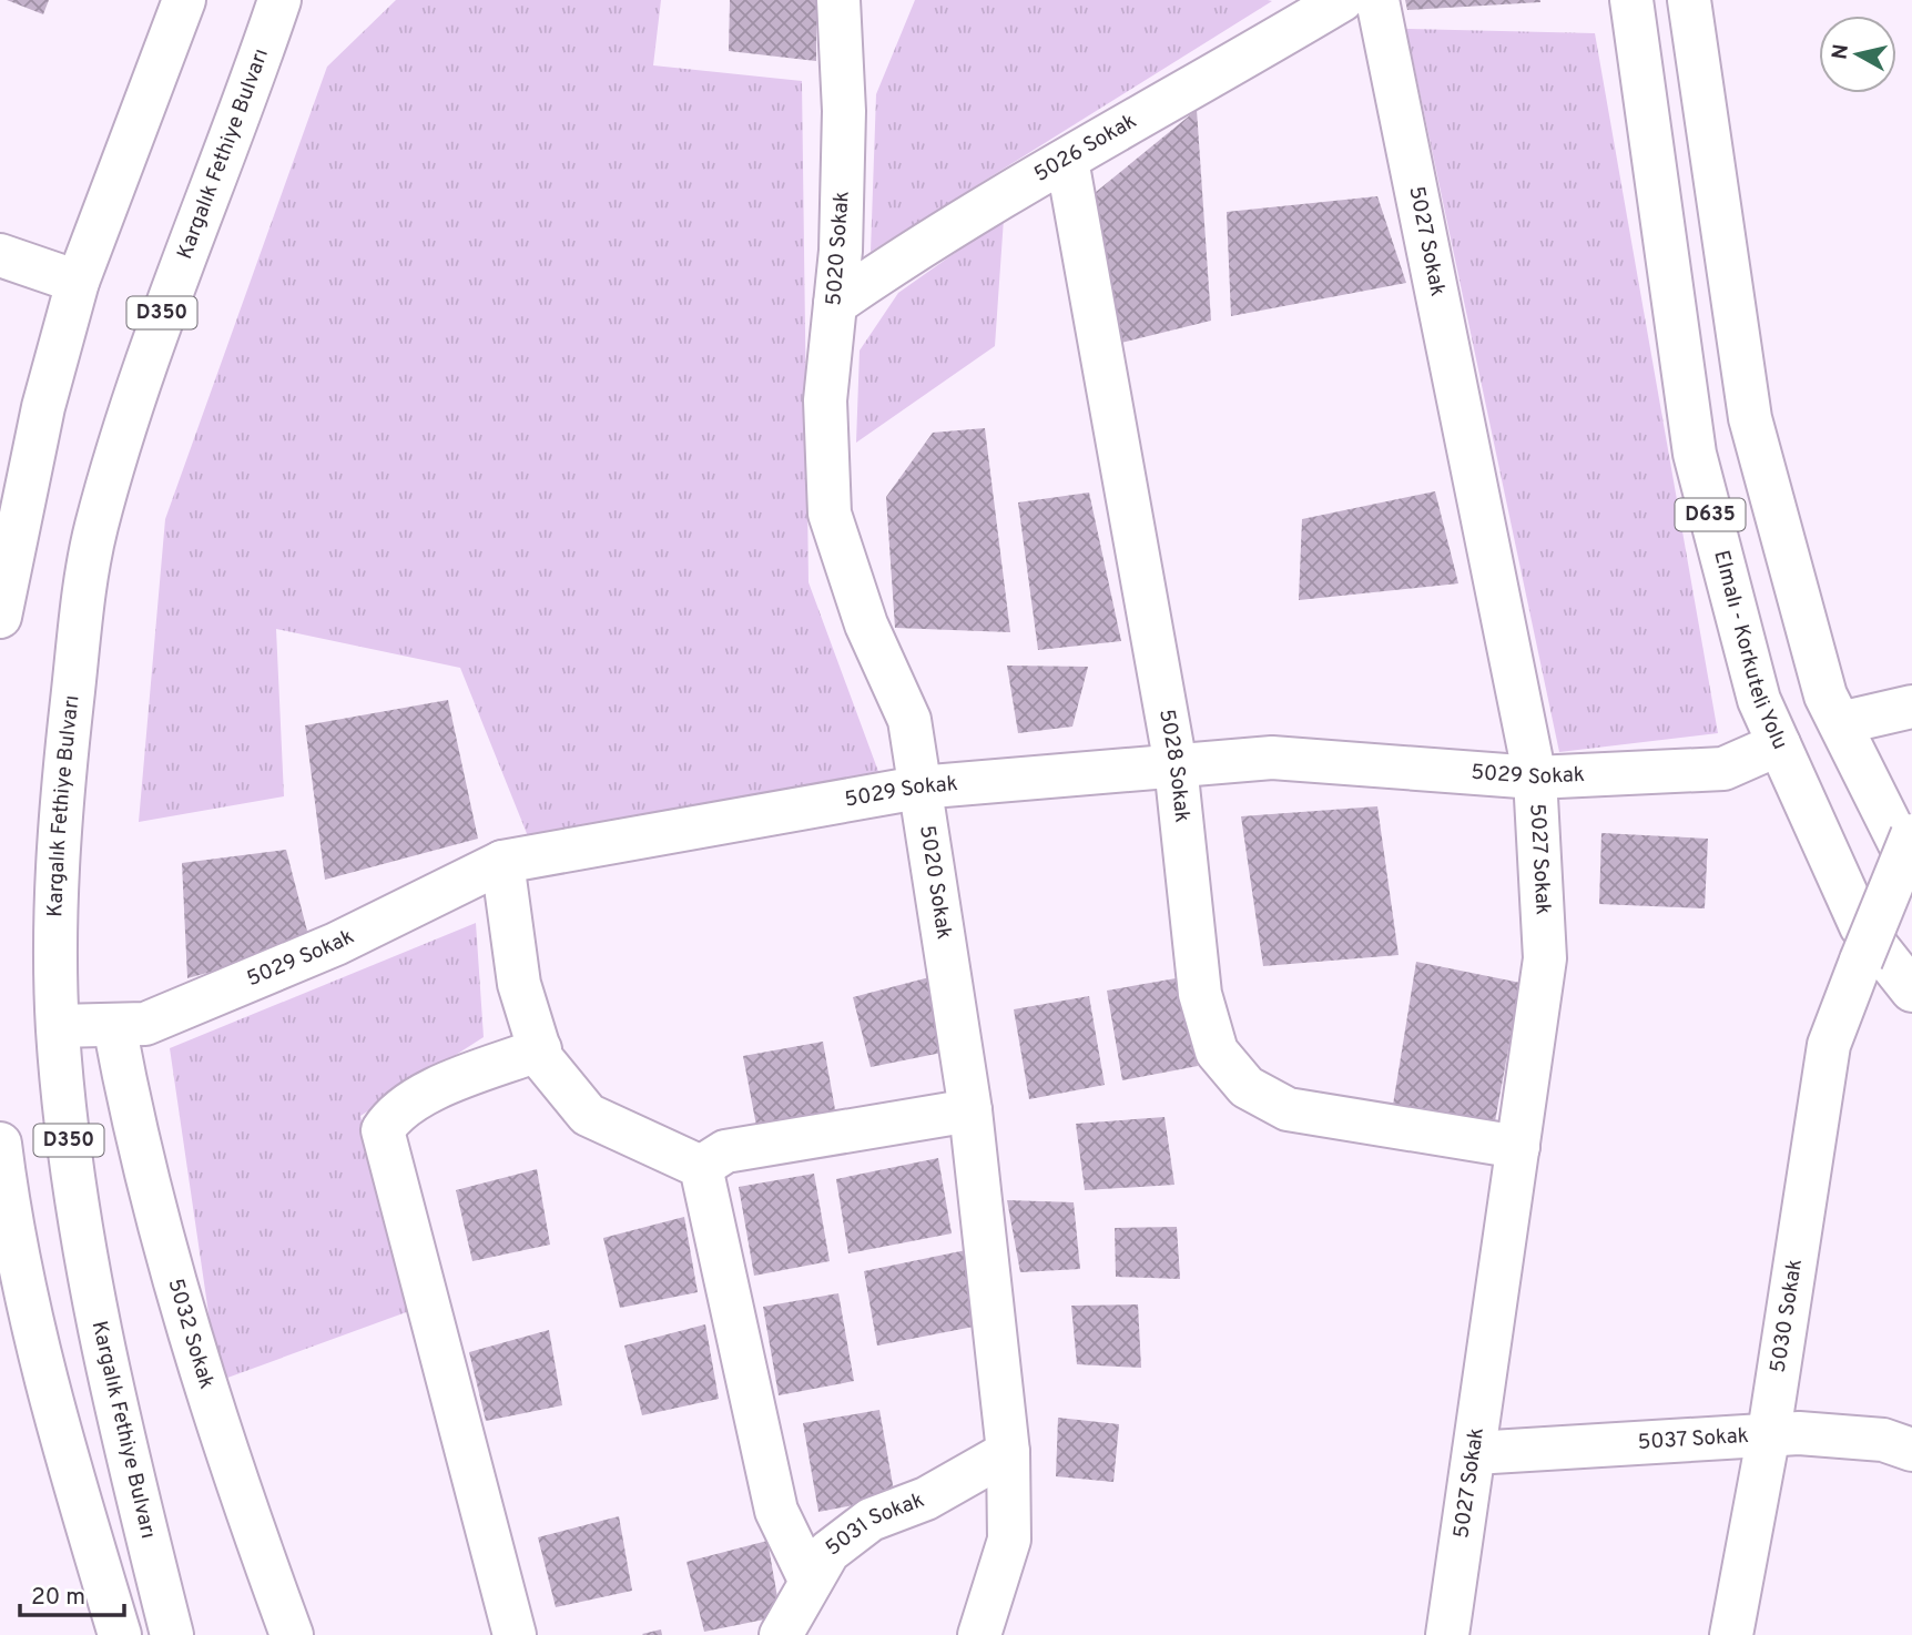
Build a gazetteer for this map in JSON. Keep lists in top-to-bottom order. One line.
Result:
{"streets":{"main road":["5026 Sokak","Kargalık Fethiye Bulvarı","5027 Sokak","5020 Sokak","D350","D635","Elmalı - Korkuteli Yolu","5028 Sokak","5029 Sokak","5030 Sokak","5032 Sokak","5037 Sokak","5031 Sokak"]},"crossings":[["5026 Sokak","5020 Sokak"],["5026 Sokak","5028 Sokak"],["Kargalık Fethiye Bulvarı","5029 Sokak"],["5027 Sokak","5028 Sokak"],["5027 Sokak","5029 Sokak"],["5027 Sokak","5037 Sokak"],["5020 Sokak","5029 Sokak"],["5020 Sokak","5031 Sokak"],["Elmalı - Korkuteli Yolu","5029 Sokak"],["5028 Sokak","5029 Sokak"],["5029 Sokak","5032 Sokak"],["5030 Sokak","5037 Sokak"]],"scale_bar":"20 m","north":"left"}
